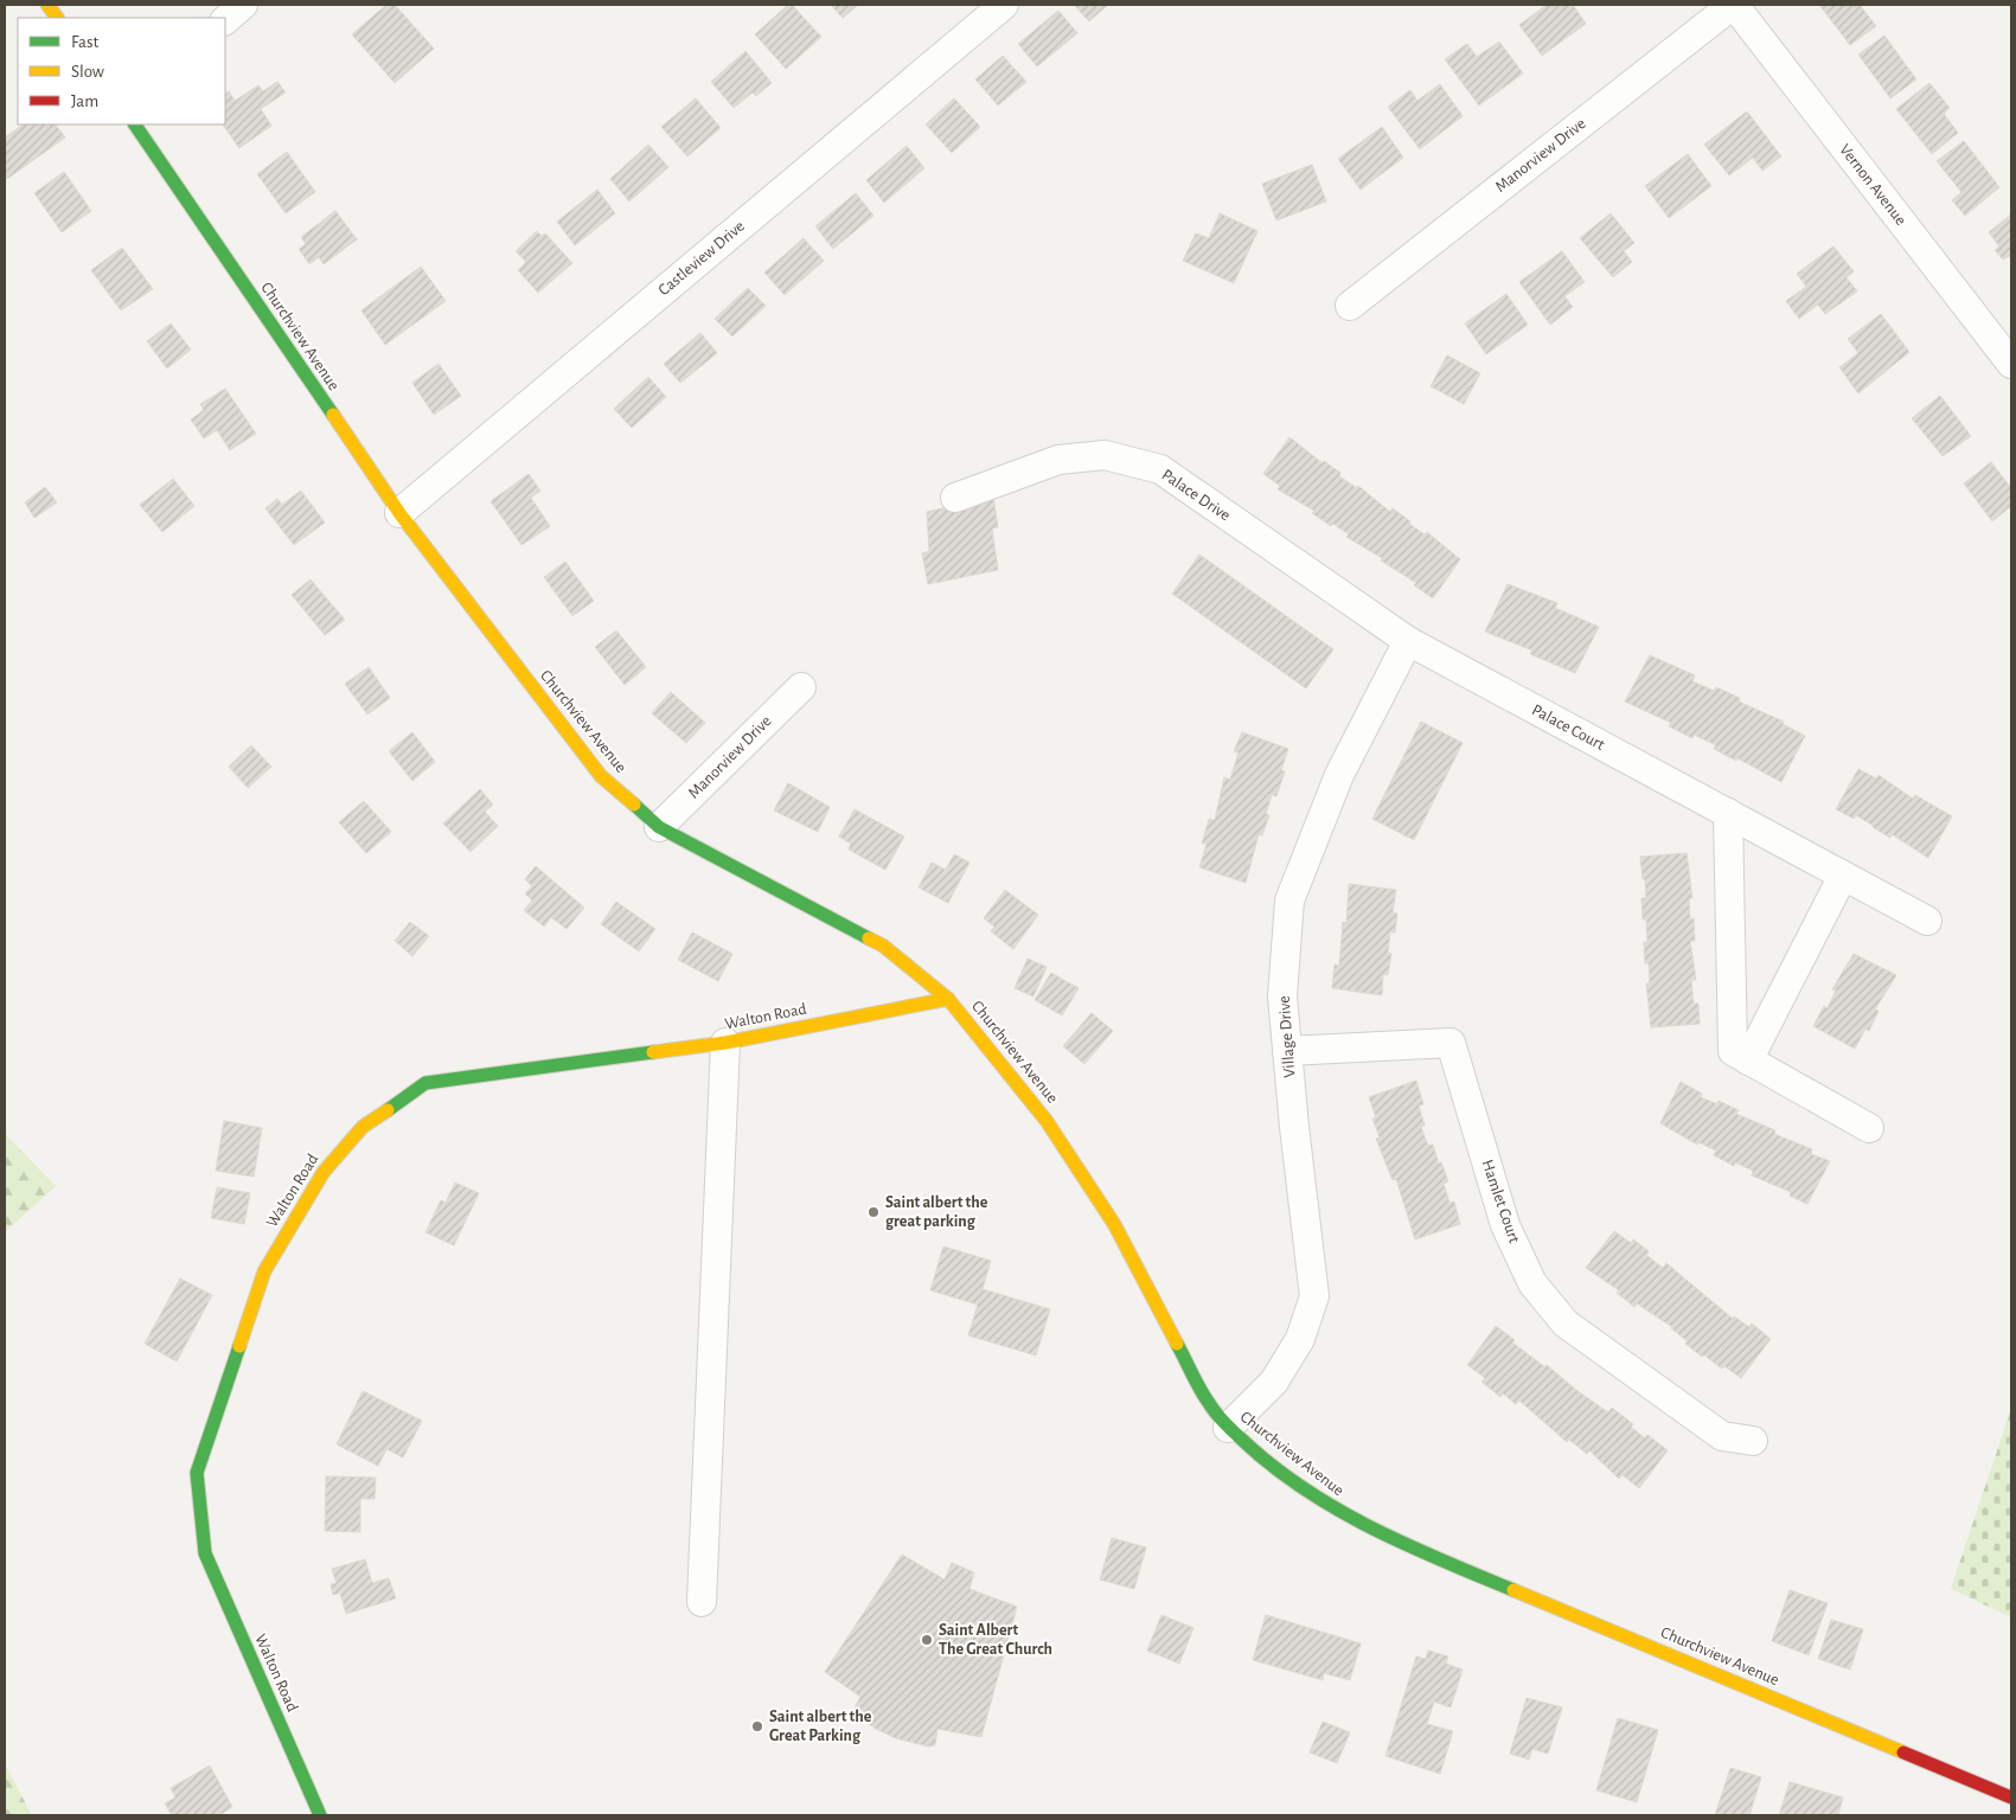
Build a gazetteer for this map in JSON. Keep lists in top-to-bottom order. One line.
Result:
{"streets":{"street":["Manorview Drive","Vernon Avenue","Castleview Drive","Churchview Avenue","Palace Drive","Palace Court","Walton Road","Village Drive","Hamlet Court"]},"crossings":[["Manorview Drive","Vernon Avenue"],["Manorview Drive","Churchview Avenue"],["Castleview Drive","Churchview Avenue"],["Churchview Avenue","Walton Road"],["Churchview Avenue","Village Drive"],["Palace Drive","Palace Court"],["Palace Drive","Village Drive"],["Palace Court","Village Drive"],["Village Drive","Hamlet Court"]],"places":["Saint albert the great parking","Saint Albert The Great Church","Saint albert the Great Parking"],"legend":["Fast","Slow","Jam"]}
